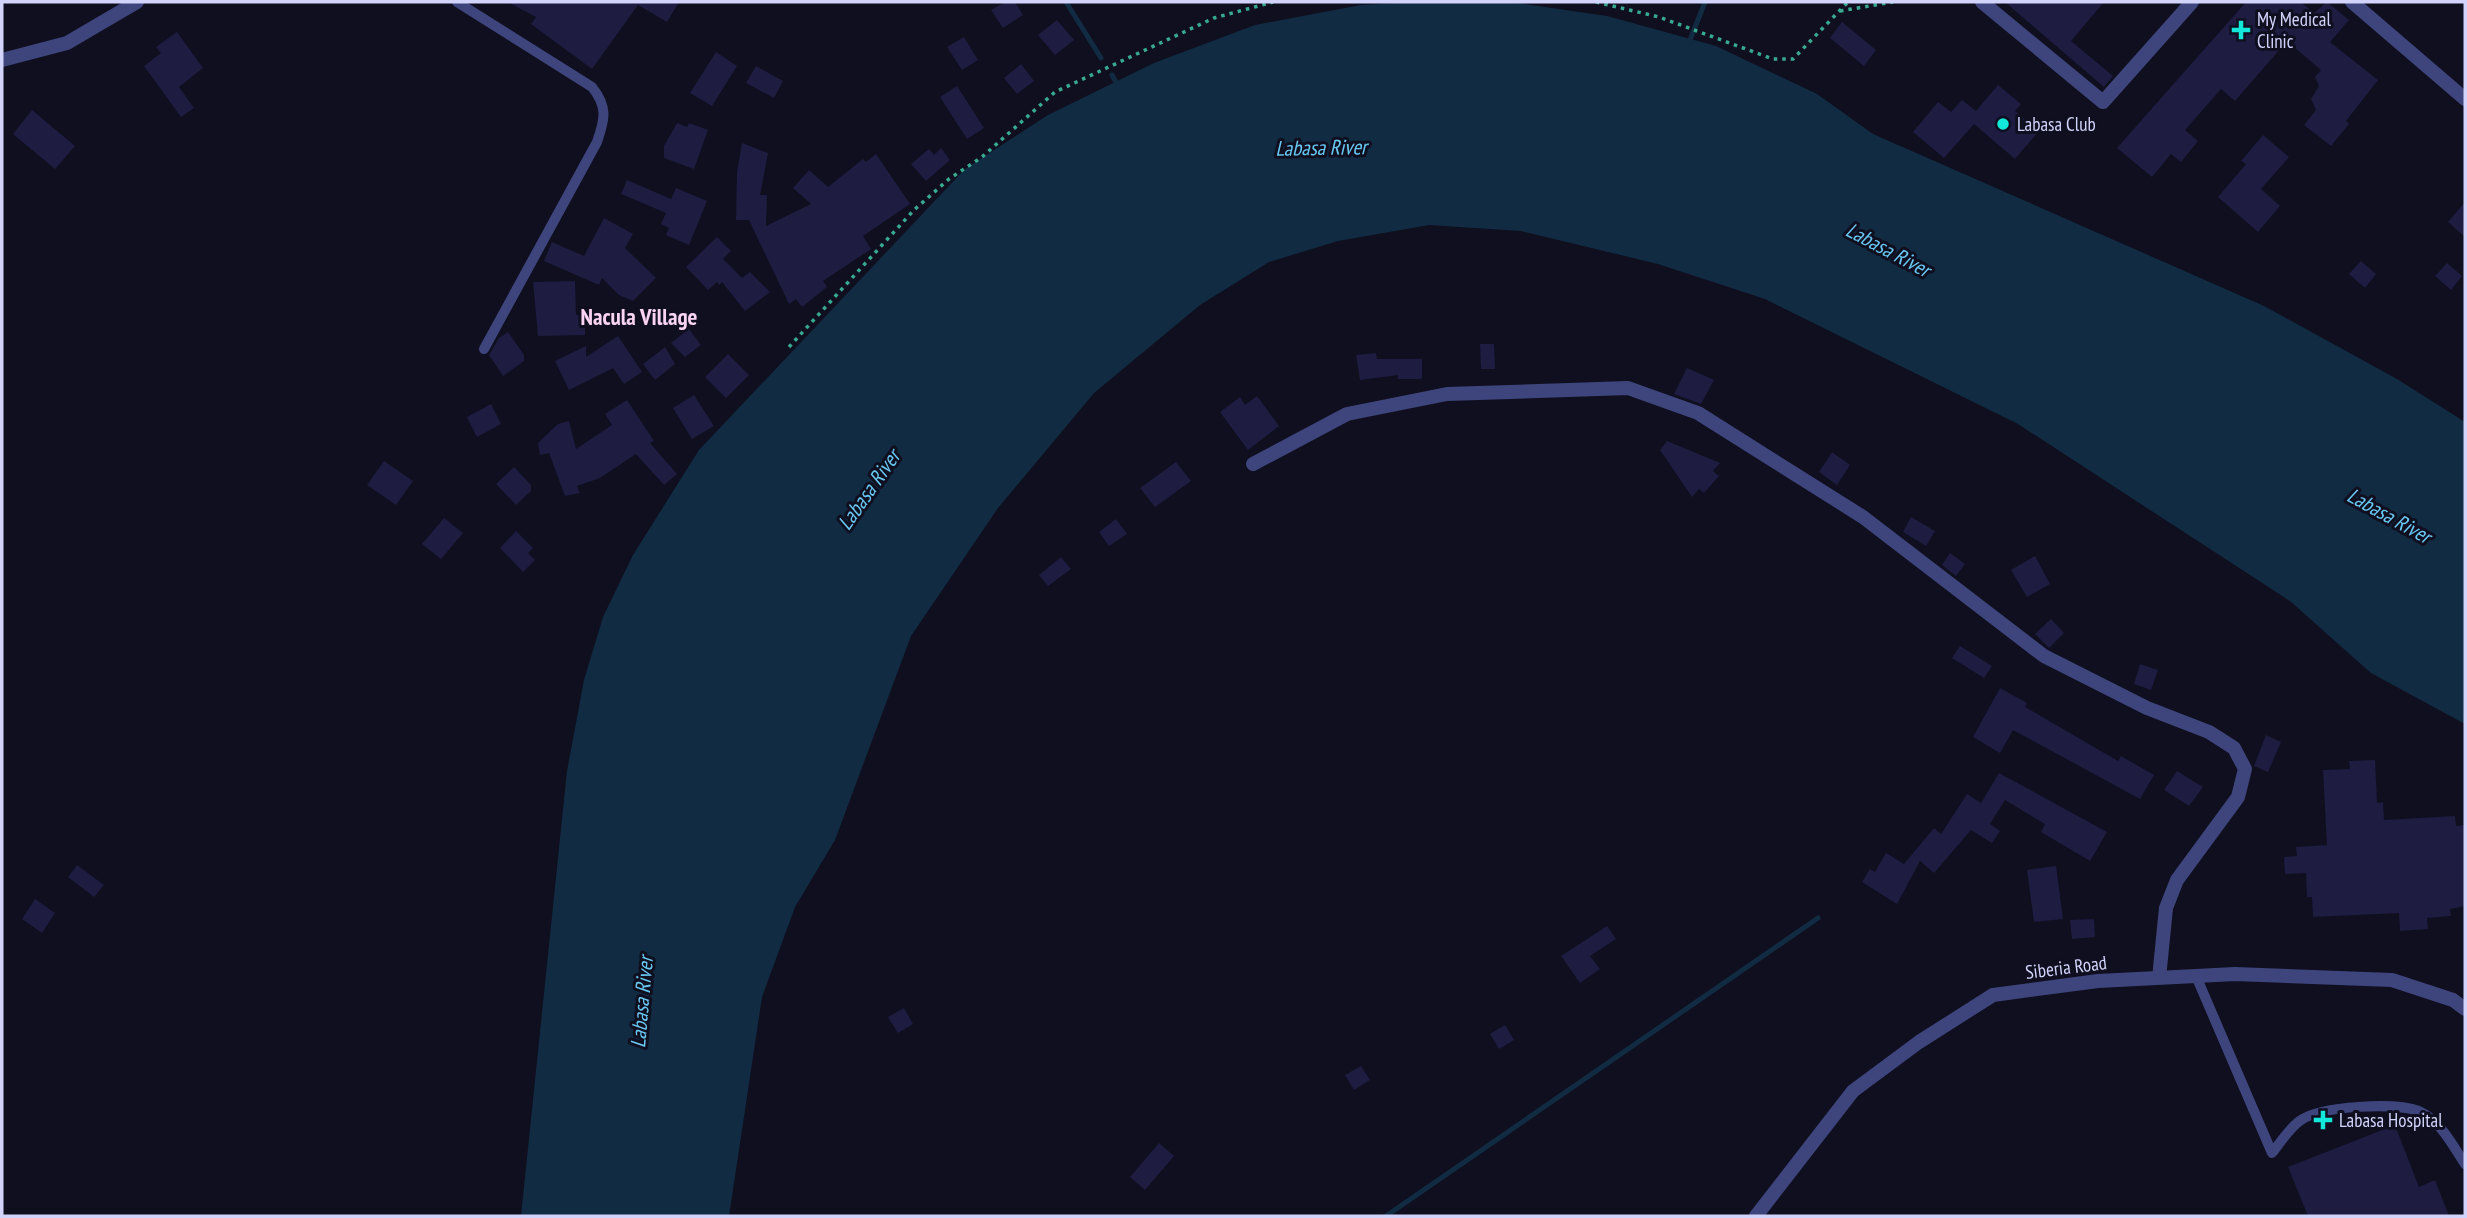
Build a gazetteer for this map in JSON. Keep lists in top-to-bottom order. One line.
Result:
{"streets":{"street":["Siberia Road"]},"districts":["Nacula Village"],"water":["Labasa River"],"places":{"health":["My Medical Clinic","Labasa Hospital"],"other":["Labasa Club"]}}
